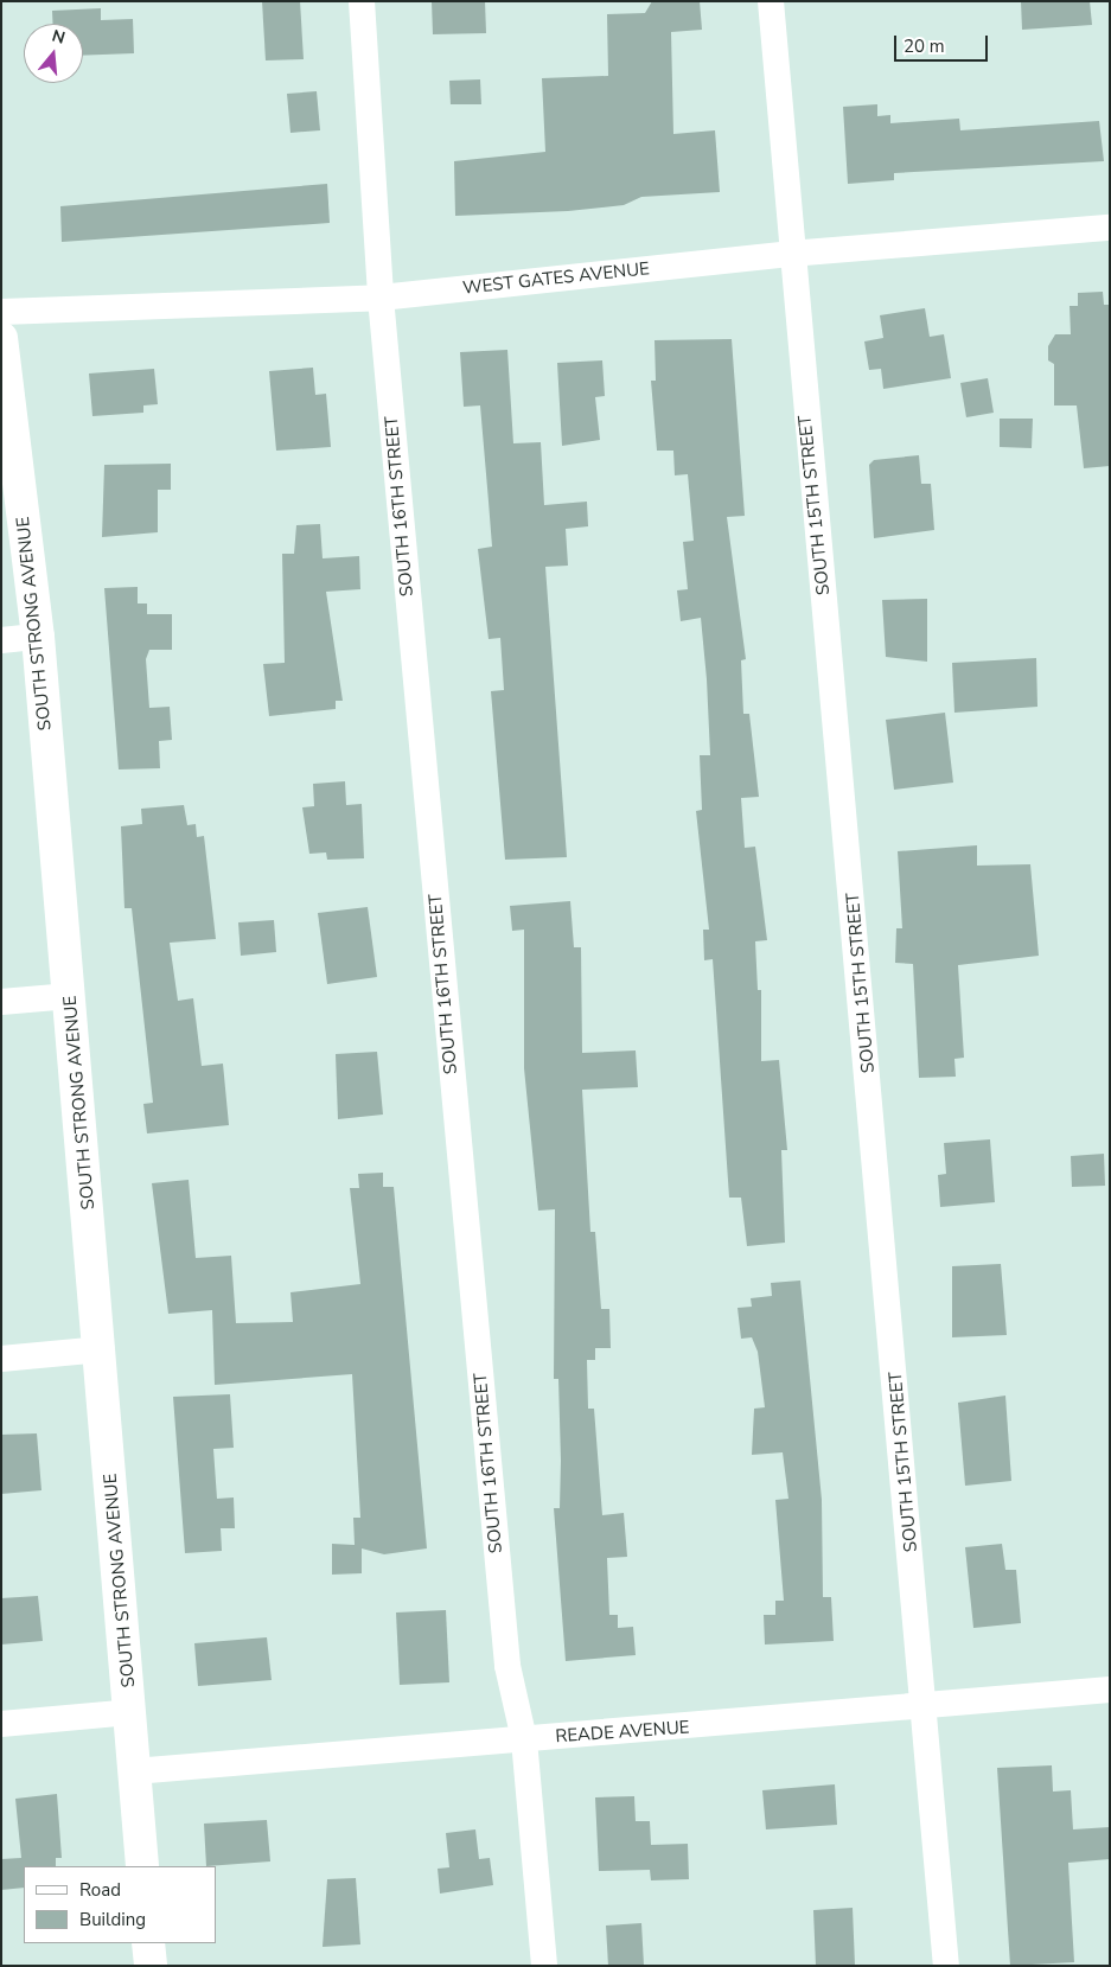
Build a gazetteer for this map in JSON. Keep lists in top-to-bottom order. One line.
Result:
{"streets":{"street":["WEST GATES AVENUE","SOUTH 15TH STREET","SOUTH 16TH STREET","SOUTH STRONG AVENUE","READE AVENUE"]},"crossings":[["WEST GATES AVENUE","SOUTH 15TH STREET"],["WEST GATES AVENUE","SOUTH 16TH STREET"],["SOUTH 15TH STREET","READE AVENUE"],["SOUTH 16TH STREET","READE AVENUE"],["SOUTH STRONG AVENUE","READE AVENUE"]],"legend":["Road","Building"],"scale_bar":"20 m","north":"top"}
